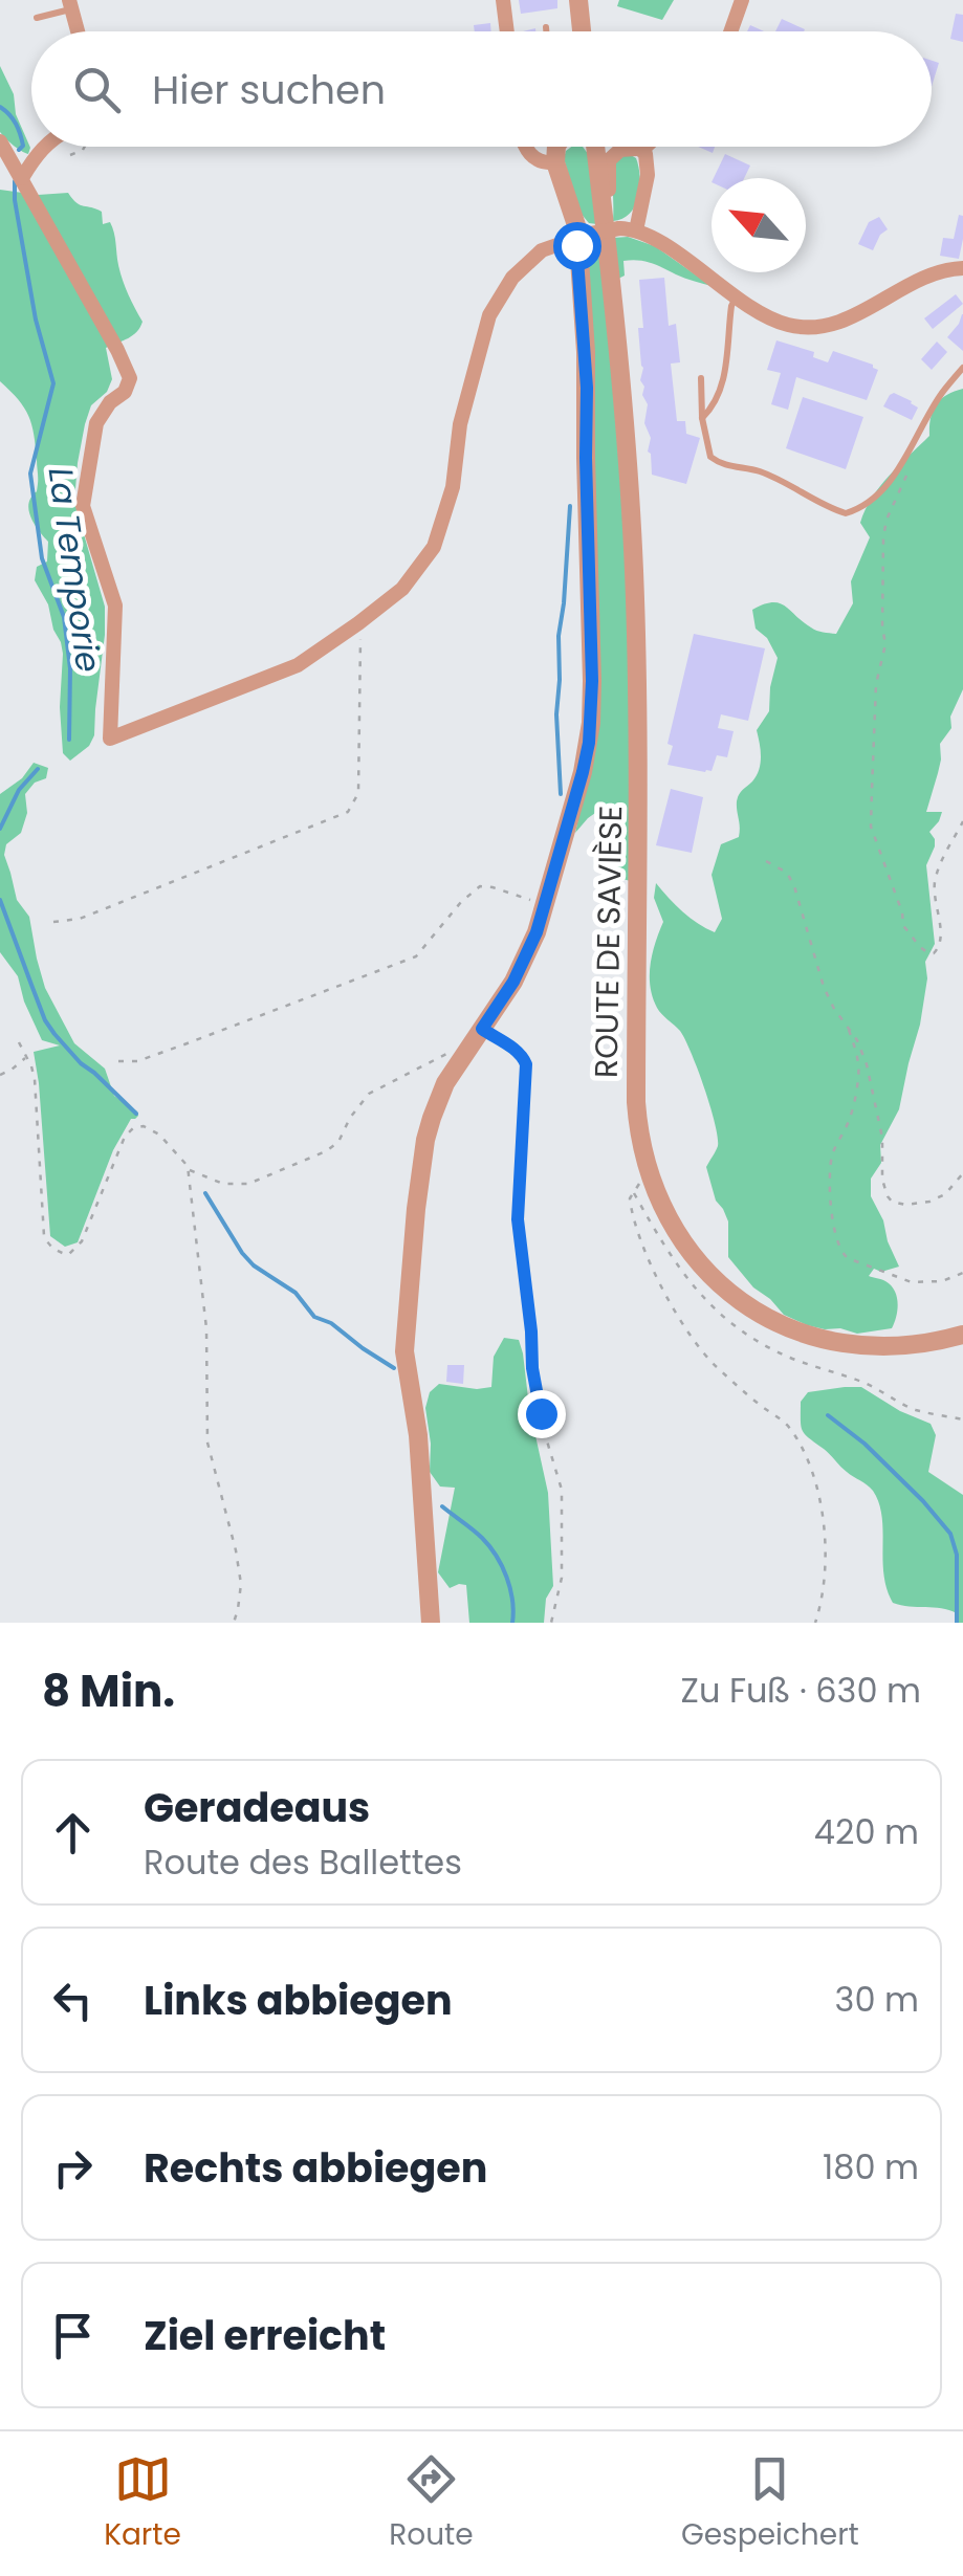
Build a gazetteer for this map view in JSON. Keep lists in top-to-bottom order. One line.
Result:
{"streets":{"street":["ROUTE DE SAVIÈSE"]},"water":["La Temporie"],"north":"top left","page":{"search":"Hier suchen","heading":["8 Min.","Zu Fuß · 630 m"],"list":[["Geradeaus","Route des Ballettes","420 m"],["Links abbiegen","30 m"],["Rechts abbiegen","180 m"],"Ziel erreicht"],"nav":["Karte","Route","Gespeichert"]}}
